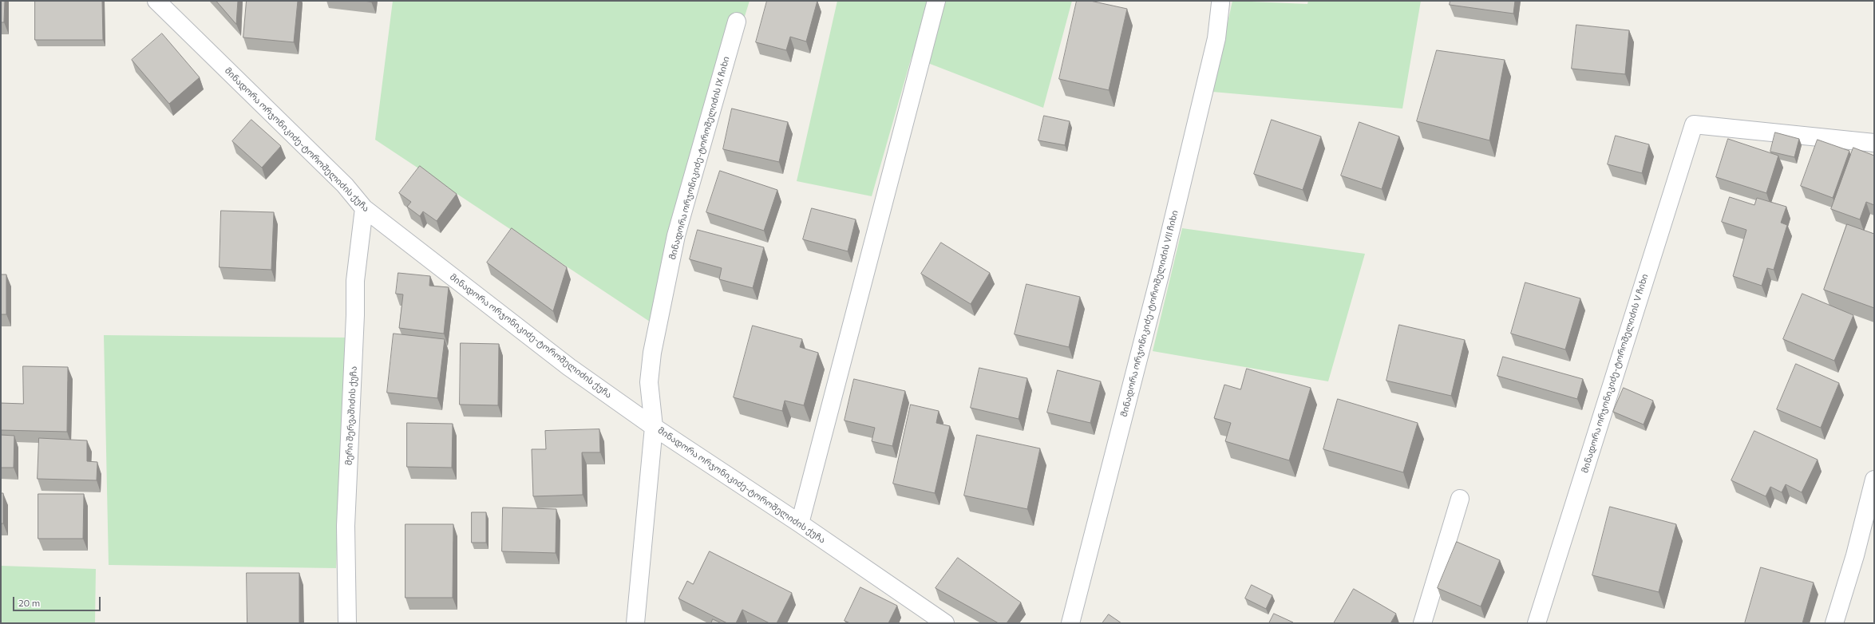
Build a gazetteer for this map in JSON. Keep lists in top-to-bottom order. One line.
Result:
{"streets":{"street":["მინადორა ორჯონიკიძე-ტოროშელიძის ქუჩა","მინადორა ორჯონიკიძე-ტოროშელიძის IX ჩიხი","მინადორა ორჯონიკიძე-ტოროშელიძის VII ჩიხი","მინადორა ორჯონიკიძე-ტოროშელიძის V ჩიხი","მერი შერვაშიძის ქუჩა"]},"crossings":[["მინადორა ორჯონიკიძე-ტოროშელიძის ქუჩა","მინადორა ორჯონიკიძე-ტოროშელიძის IX ჩიხი"],["მინადორა ორჯონიკიძე-ტოროშელიძის ქუჩა","მერი შერვაშიძის ქუჩა"]],"scale_bar":"20 m"}
